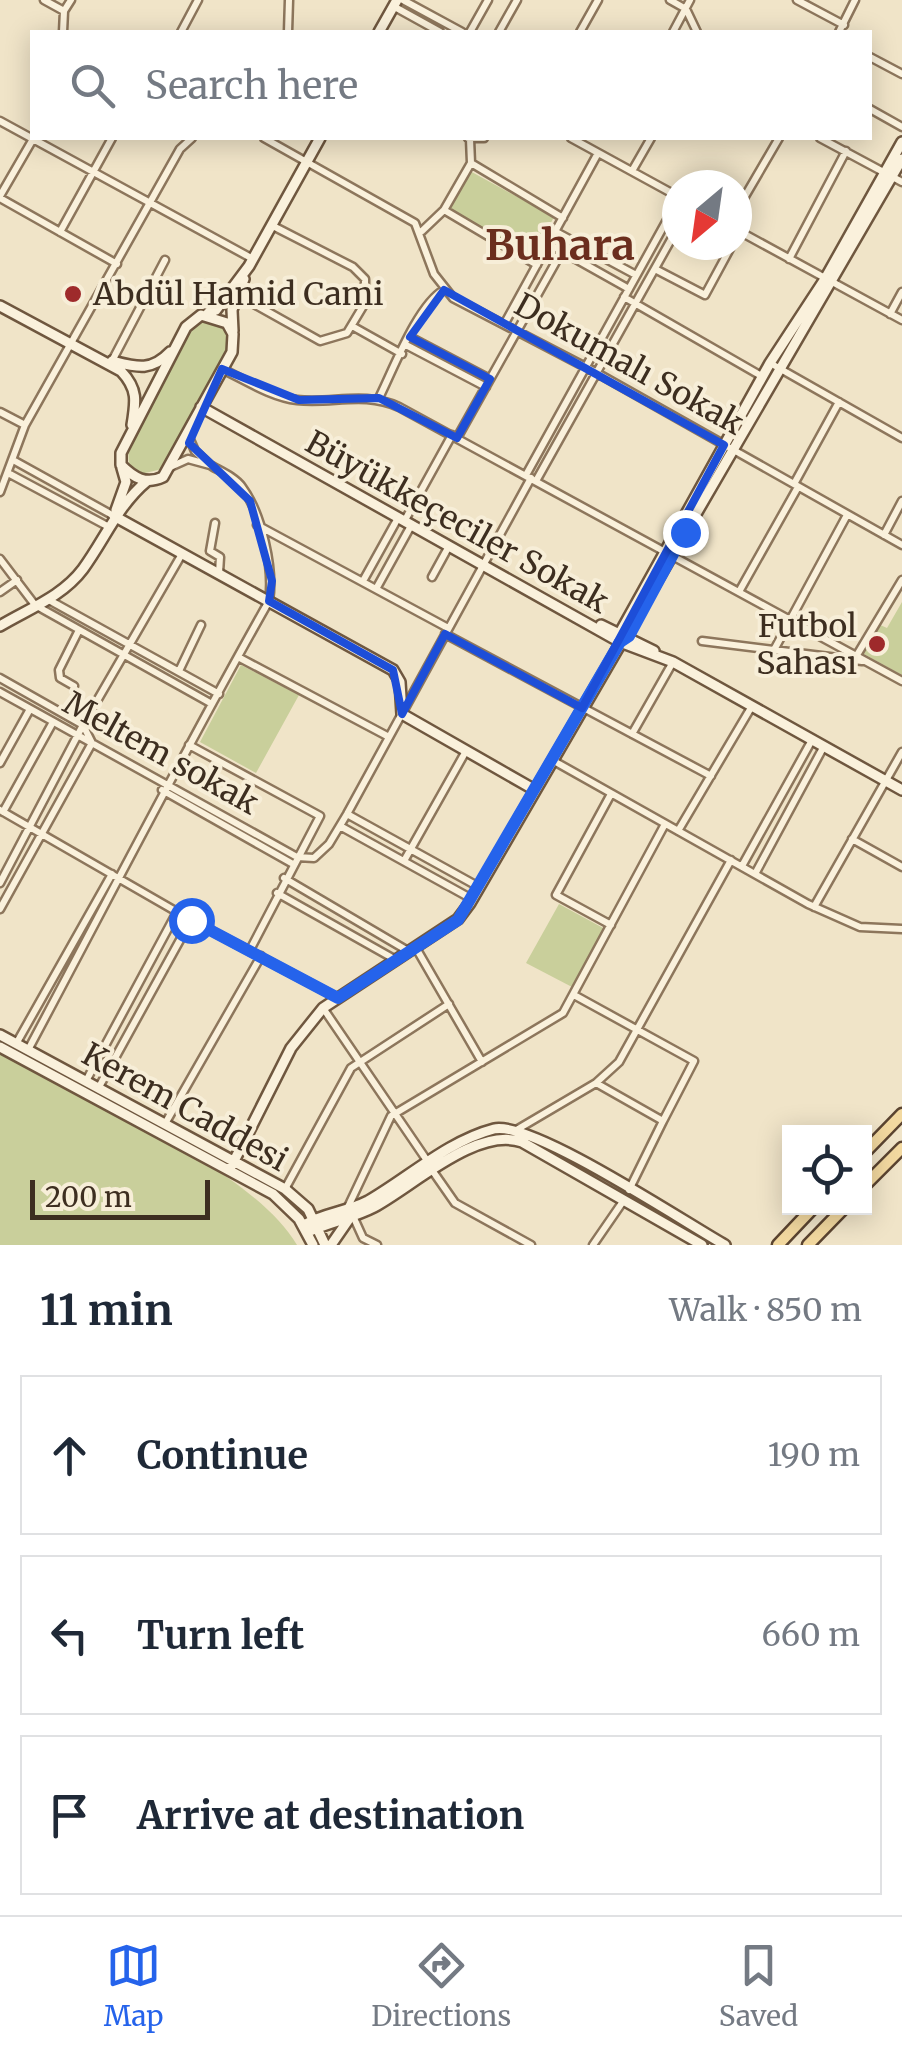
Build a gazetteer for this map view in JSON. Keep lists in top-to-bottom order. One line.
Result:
{"streets":{"street":["Dokumalı Sokak","Büyükkeçeciler Sokak","Meltem sokak","Kerem Caddesi"]},"districts":["Buhara"],"places":["Abdül Hamid Cami","Futbol Sahası"],"scale_bar":"200 m","north":"bottom left","page":{"search":"Search here","scale":"200 m","heading":["11 min","Walk · 850 m"],"list":[["Continue","190 m"],["Turn left","660 m"],"Arrive at destination"],"nav":["Map","Directions","Saved"]}}
